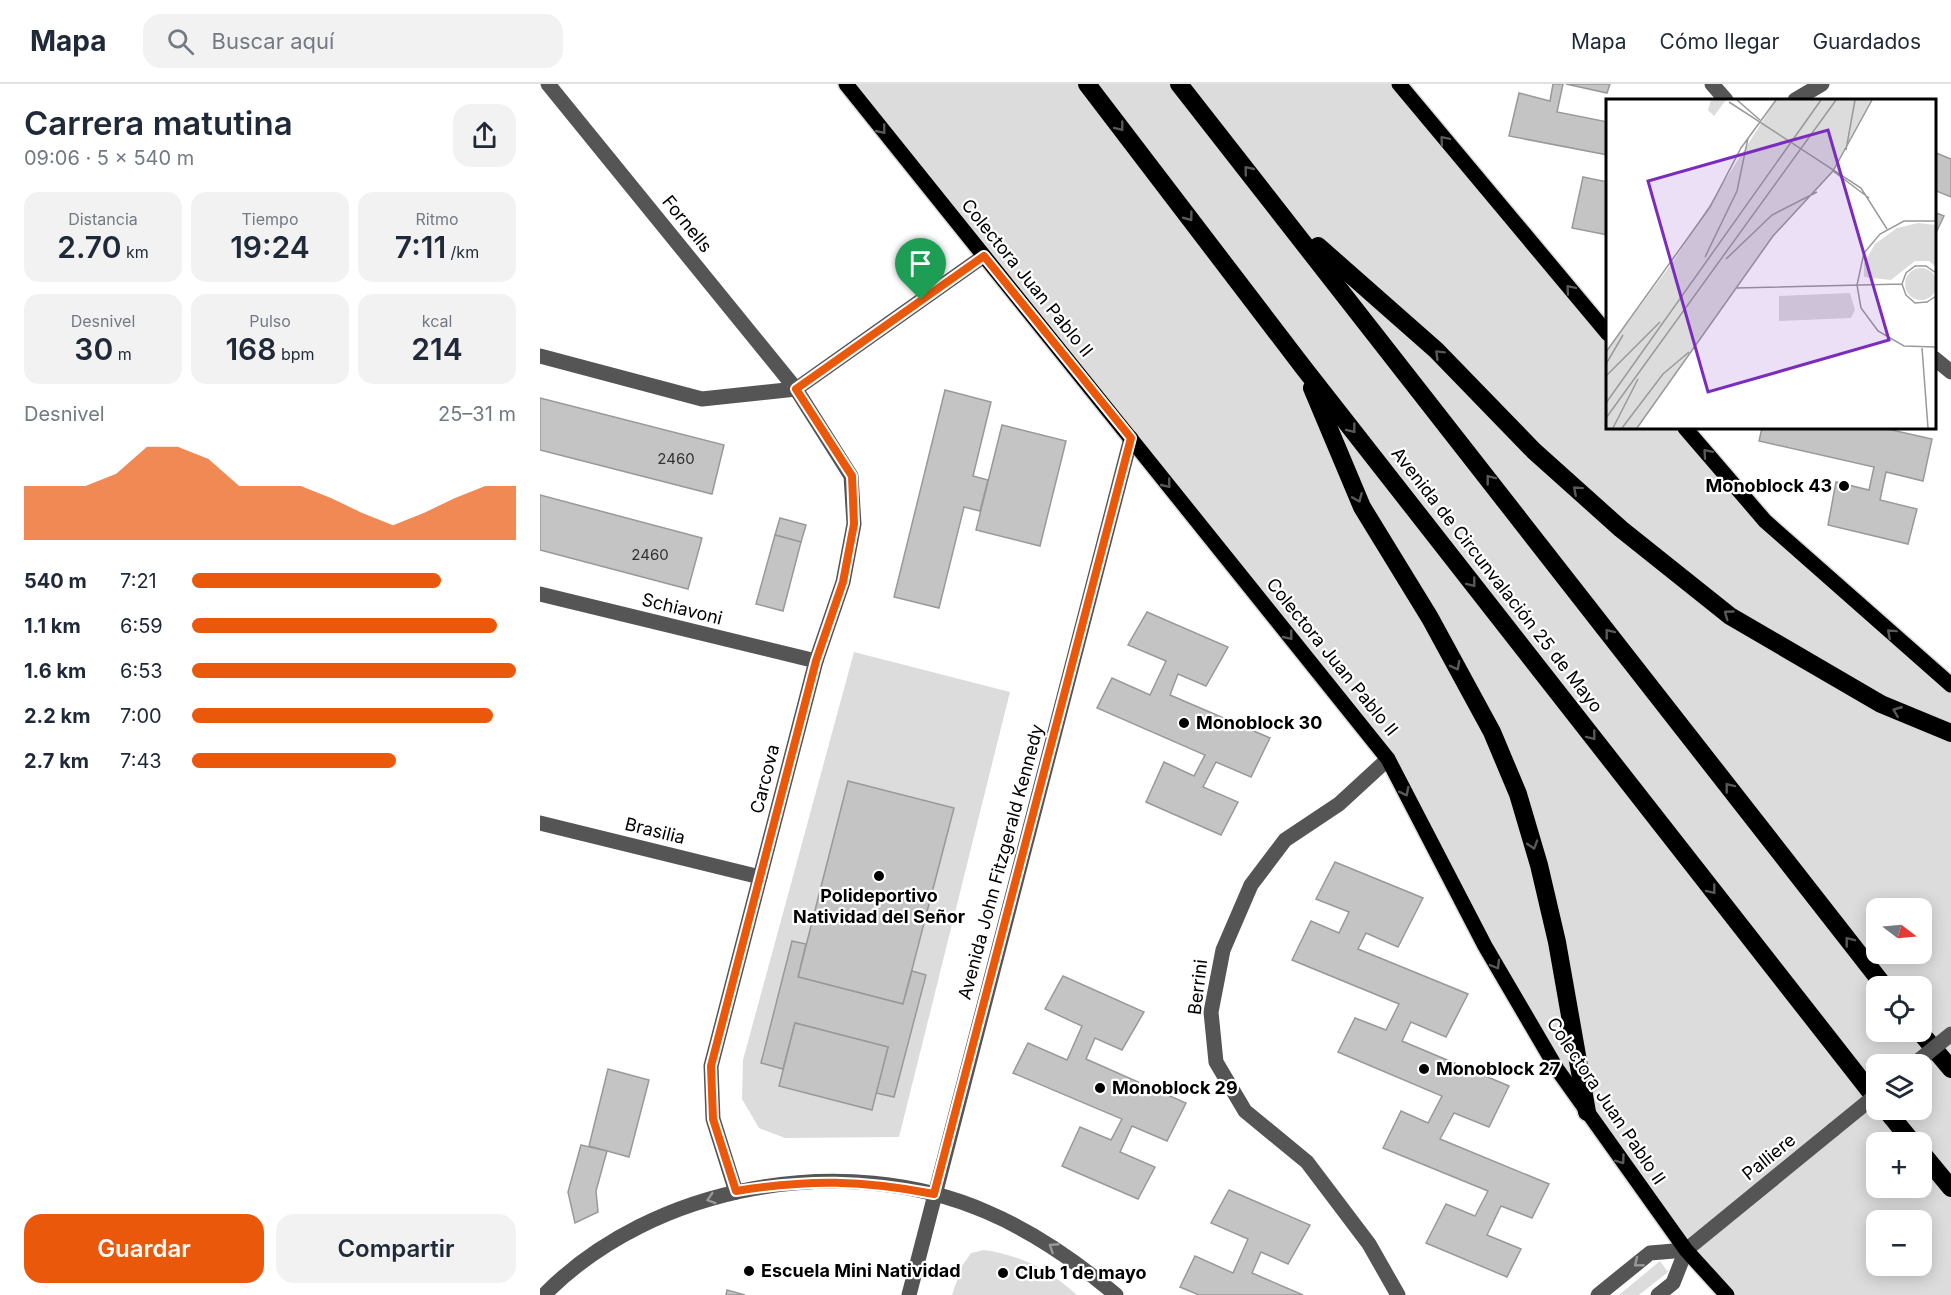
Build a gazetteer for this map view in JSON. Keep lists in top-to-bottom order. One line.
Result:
{"streets":{"highway":["Avenida de Circunvalación 25 de Mayo"],"main road":["Colectora Juan Pablo II"],"street":["Fornells","Schiavoni","Carcova","Brasilia","Avenida John Fitzgerald Kennedy","Berrini","Palliere"]},"crossings":[["Fornells","Carcova"],["Colectora Juan Pablo II","Avenida John Fitzgerald Kennedy"],["Colectora Juan Pablo II","Berrini"],["Colectora Juan Pablo II","Palliere"],["Schiavoni","Carcova"],["Carcova","Brasilia"]],"one_way":["Colectora Juan Pablo II"],"places":["Monoblock 43","Monoblock 30","Polideportivo Natividad del Señor","Monoblock 27","Monoblock 29","Escuela Mini Natividad","Club 1 de mayo"],"house_numbers":["2460","2460"],"north":"right","page":{"header":"Mapa","search":"Buscar aquí","nav":["Mapa","Cómo llegar","Guardados"],"heading":["Carrera matutina","09:06 · 5 × 540 m"],"stats":[["Distancia","2.70 km"],["Tiempo","19:24"],["Ritmo","7:11 /km"],["Desnivel","30 m"],["Pulso","168 bpm"],["kcal","214"]],"chart":["Desnivel","25–31 m"],"list":[{"name":"540 m","note":"7:21"},{"name":"1.1 km","note":"6:59"},{"name":"1.6 km","note":"6:53"},{"name":"2.2 km","note":"7:00"},{"name":"2.7 km","note":"7:43"}],"map_buttons":["+","−"],"buttons":["Guardar","Compartir"]}}
